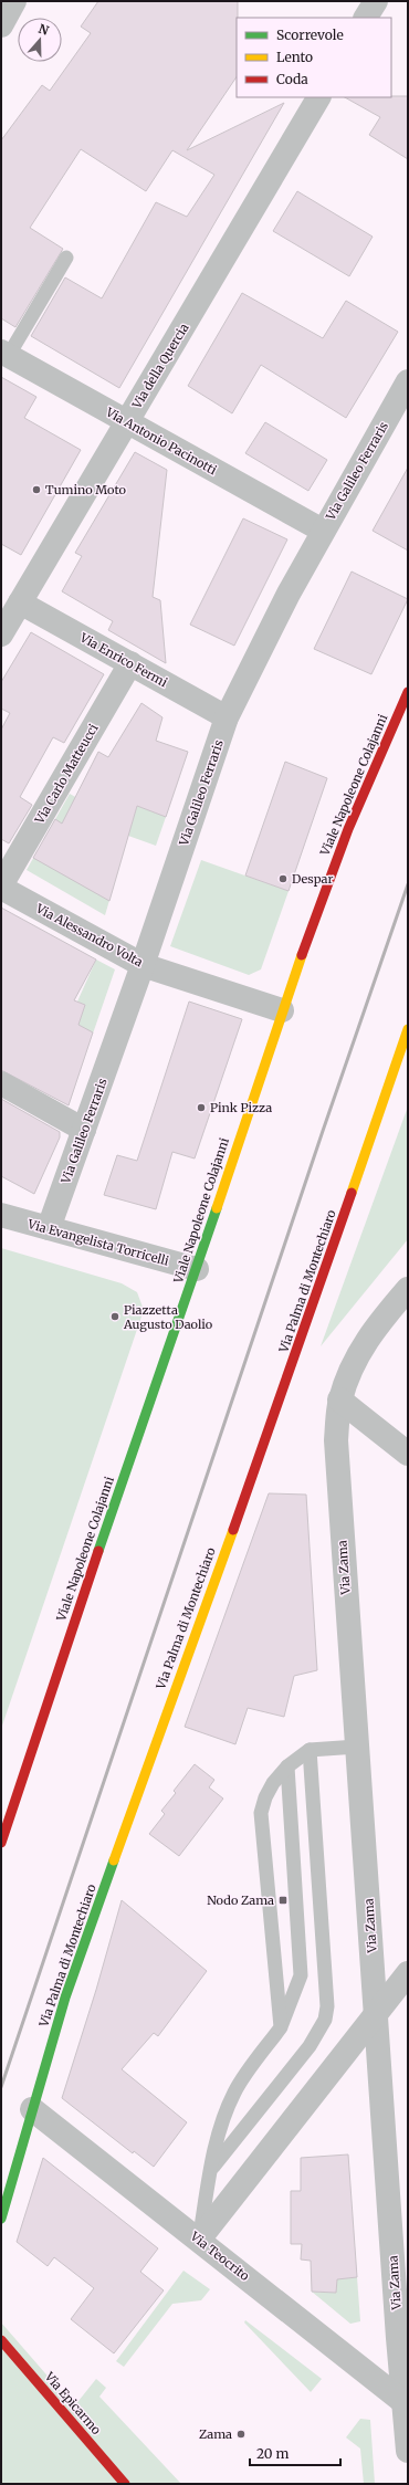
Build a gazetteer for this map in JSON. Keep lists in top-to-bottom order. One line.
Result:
{"streets":{"street":["Via della Quercia","Via Antonio Pacinotti","Via Galileo Ferraris","Via Enrico Fermi","Via Carlo Matteucci","Viale Napoleone Colajanni","Via Alessandro Volta","Via Evangelista Torricelli","Via Palma di Montechiaro","Via Zama","Via Teocrito","Via Epicarmo"]},"crossings":[["Via della Quercia","Via Antonio Pacinotti"],["Via della Quercia","Via Enrico Fermi"],["Via Antonio Pacinotti","Via Galileo Ferraris"],["Via Galileo Ferraris","Via Enrico Fermi"],["Via Galileo Ferraris","Via Alessandro Volta"],["Via Galileo Ferraris","Via Evangelista Torricelli"],["Via Enrico Fermi","Via Carlo Matteucci"],["Via Carlo Matteucci","Via Alessandro Volta"],["Viale Napoleone Colajanni","Via Alessandro Volta"],["Viale Napoleone Colajanni","Via Evangelista Torricelli"],["Via Palma di Montechiaro","Via Teocrito"],["Via Zama","Via Teocrito"]],"places":{"other":["Tumino Moto","Despar","Pink Pizza","Piazzetta Augusto Daolio","Zama"],"transit":["Nodo Zama"]},"legend":["Scorrevole","Lento","Coda"],"scale_bar":"20 m","north":"top"}
